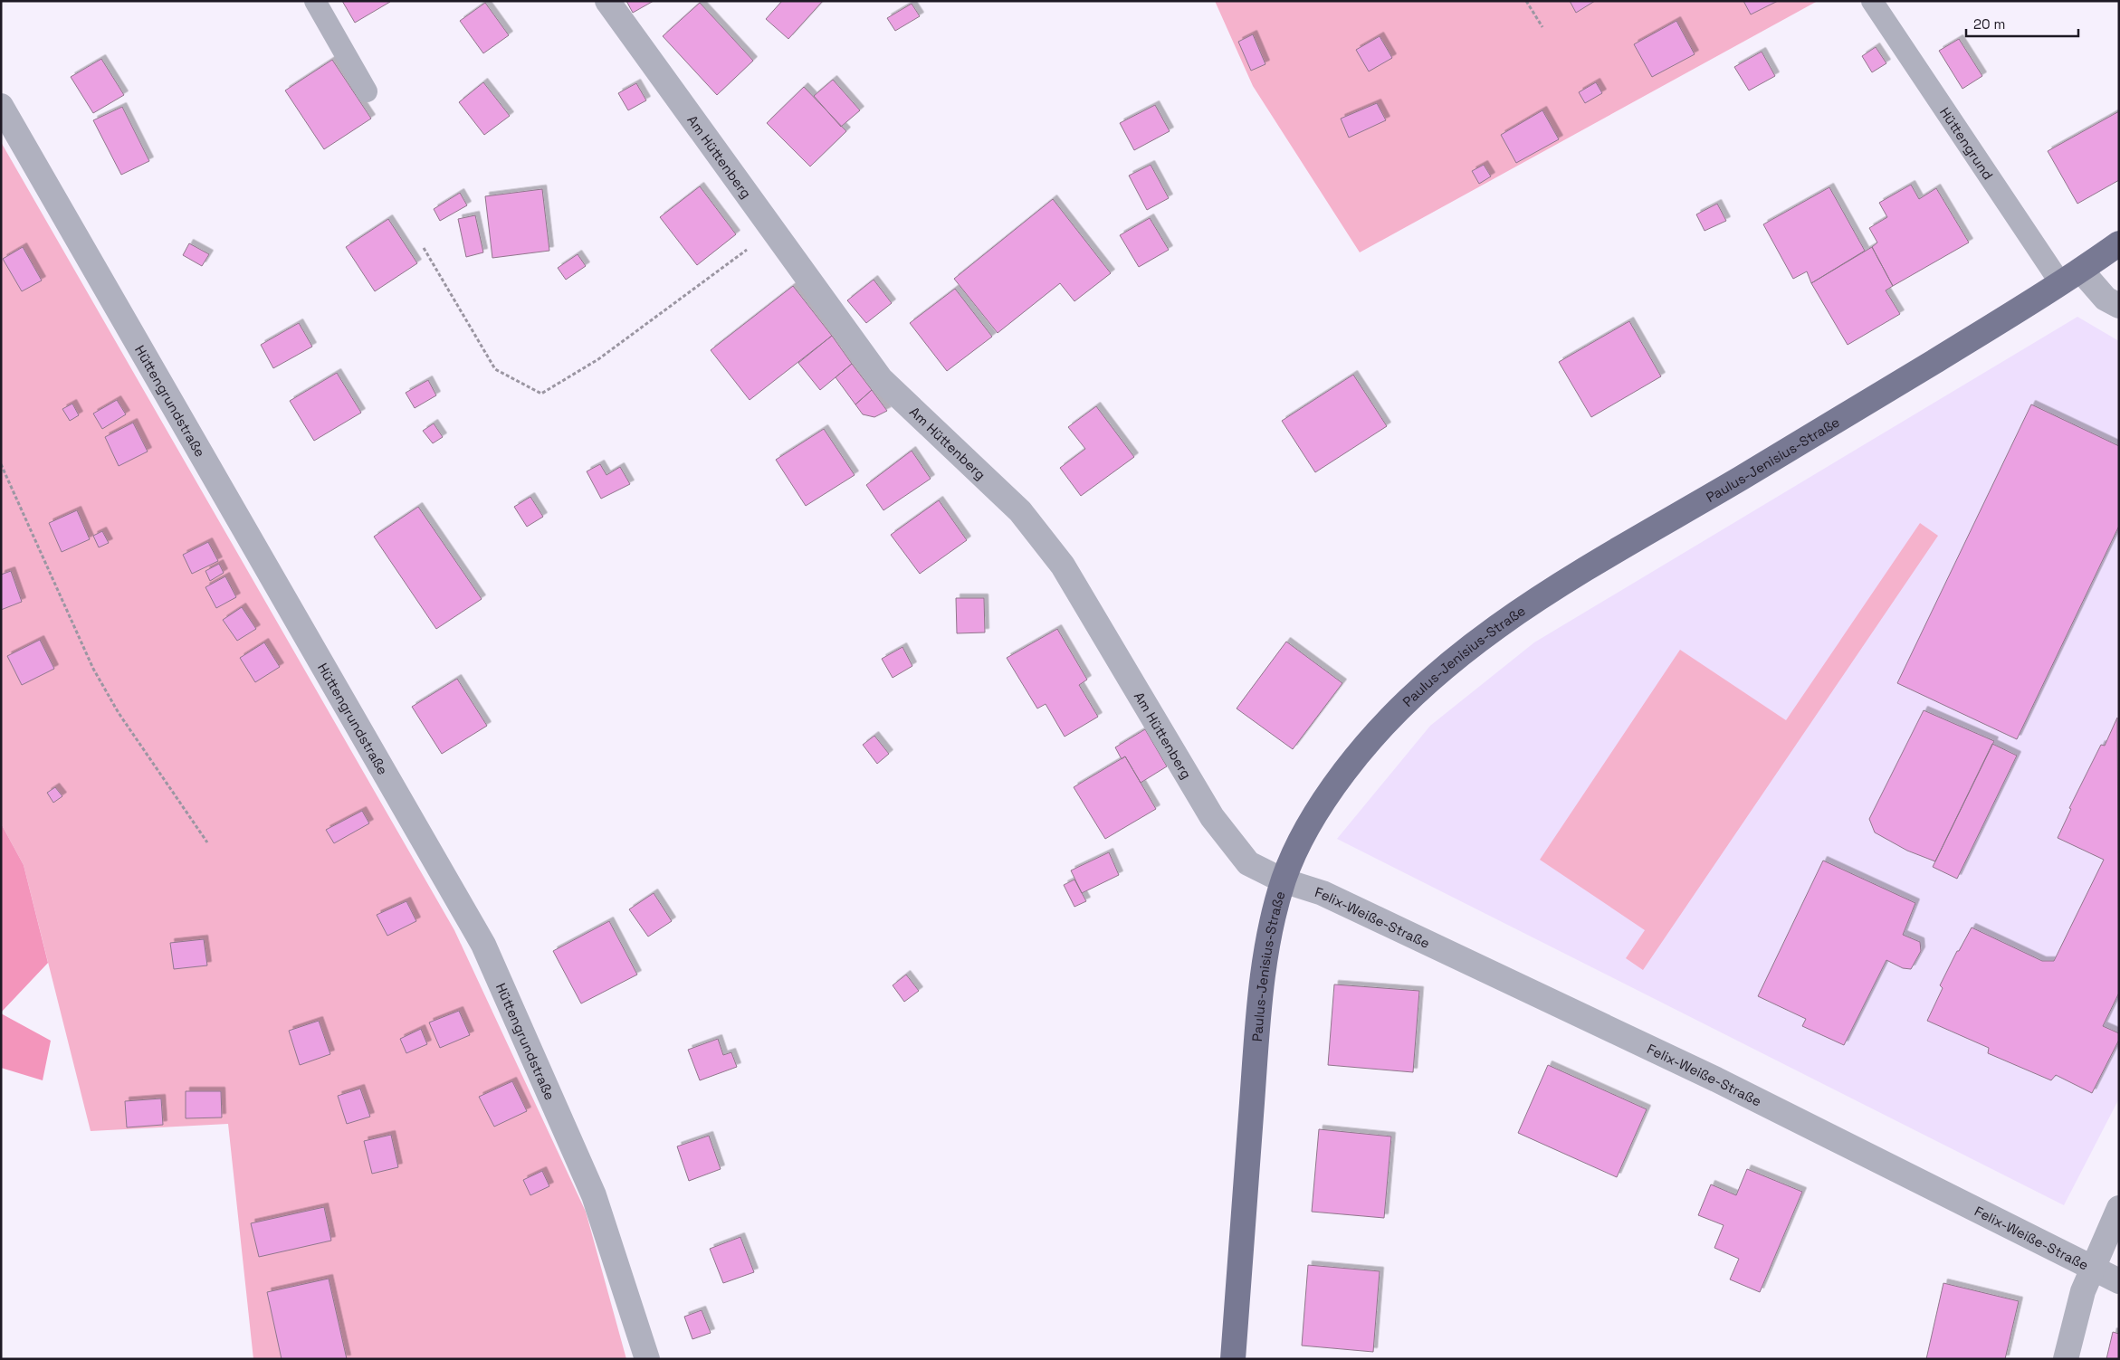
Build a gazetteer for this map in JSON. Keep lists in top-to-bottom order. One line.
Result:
{"streets":{"main road":["Paulus-Jenisius-Straße"],"street":["Am Hüttenberg","Hüttengrundstraße","Felix-Weiße-Straße"],"lane":["Hüttengrund"]},"crossings":[["Hüttengrund","Paulus-Jenisius-Straße"],["Am Hüttenberg","Paulus-Jenisius-Straße"],["Am Hüttenberg","Felix-Weiße-Straße"],["Paulus-Jenisius-Straße","Felix-Weiße-Straße"]],"scale_bar":"20 m"}
